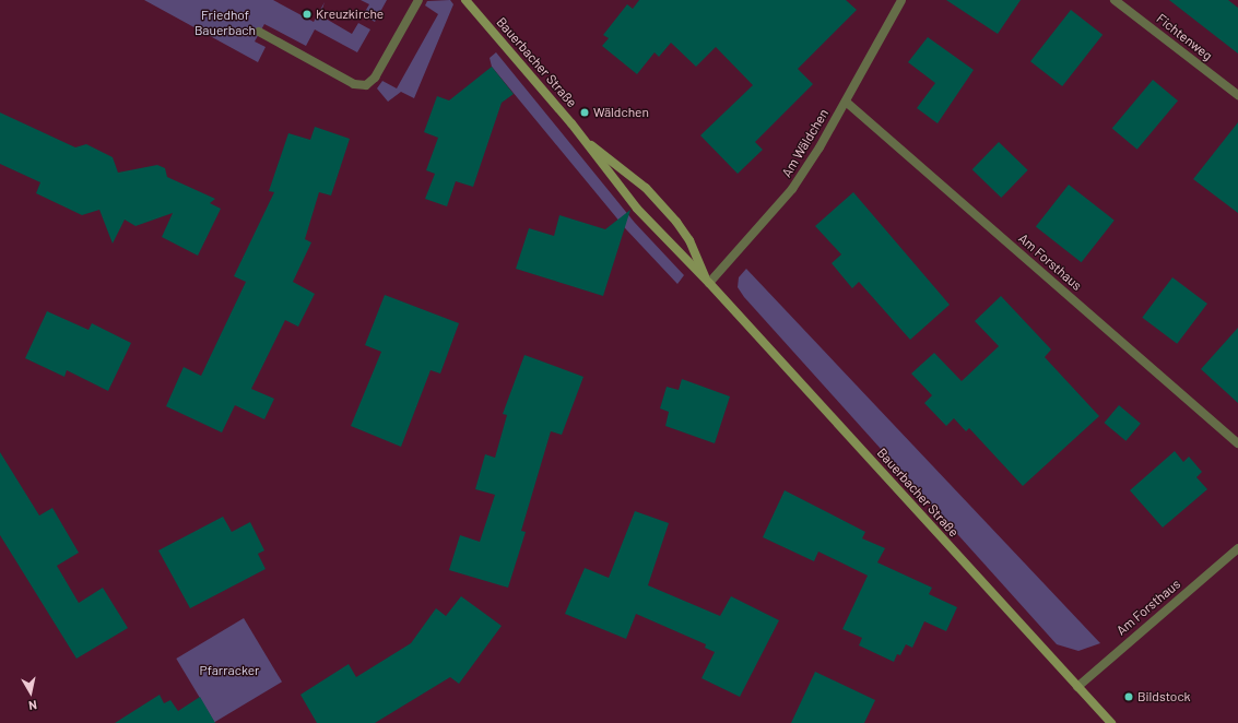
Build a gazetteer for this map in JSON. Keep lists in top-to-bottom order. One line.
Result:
{"streets":{"street":["Fichtenweg","Bauerbacher Straße","Am Wäldchen","Am Forsthaus"]},"crossings":[["Bauerbacher Straße","Am Wäldchen"],["Bauerbacher Straße","Am Forsthaus"],["Am Wäldchen","Am Forsthaus"]],"parks":["Friedhof Bauerbach","Pfarracker"],"places":["Kreuzkirche","Wäldchen","Bildstock"],"north":"bottom"}
